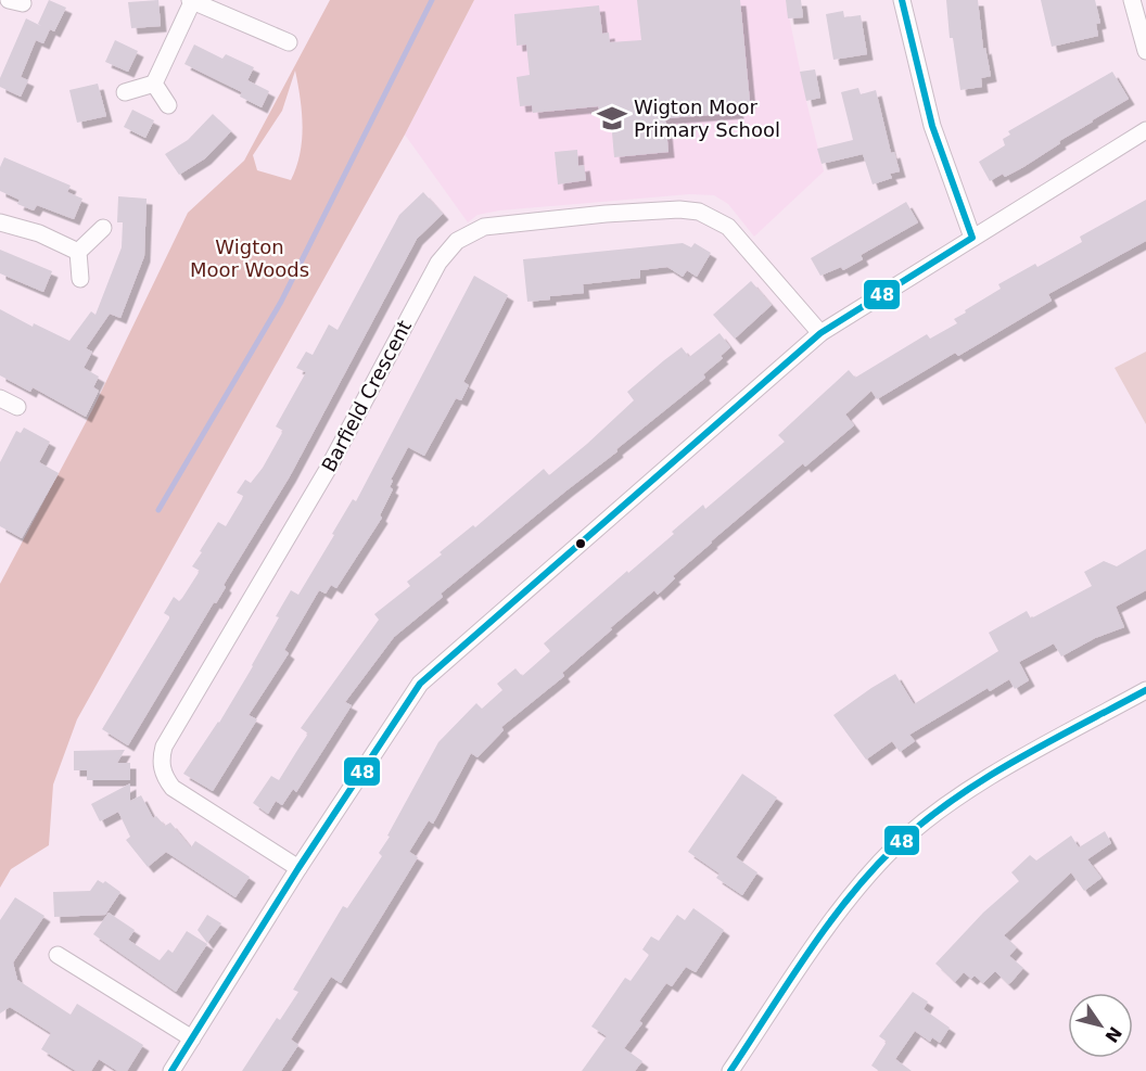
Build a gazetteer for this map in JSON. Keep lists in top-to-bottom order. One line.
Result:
{"streets":{"street":["Barfield Crescent"]},"parks":["Wigton Moor Woods"],"places":{"school or university":["Wigton Moor Primary School"]},"lines":["transit line 48"],"north":"bottom right"}
